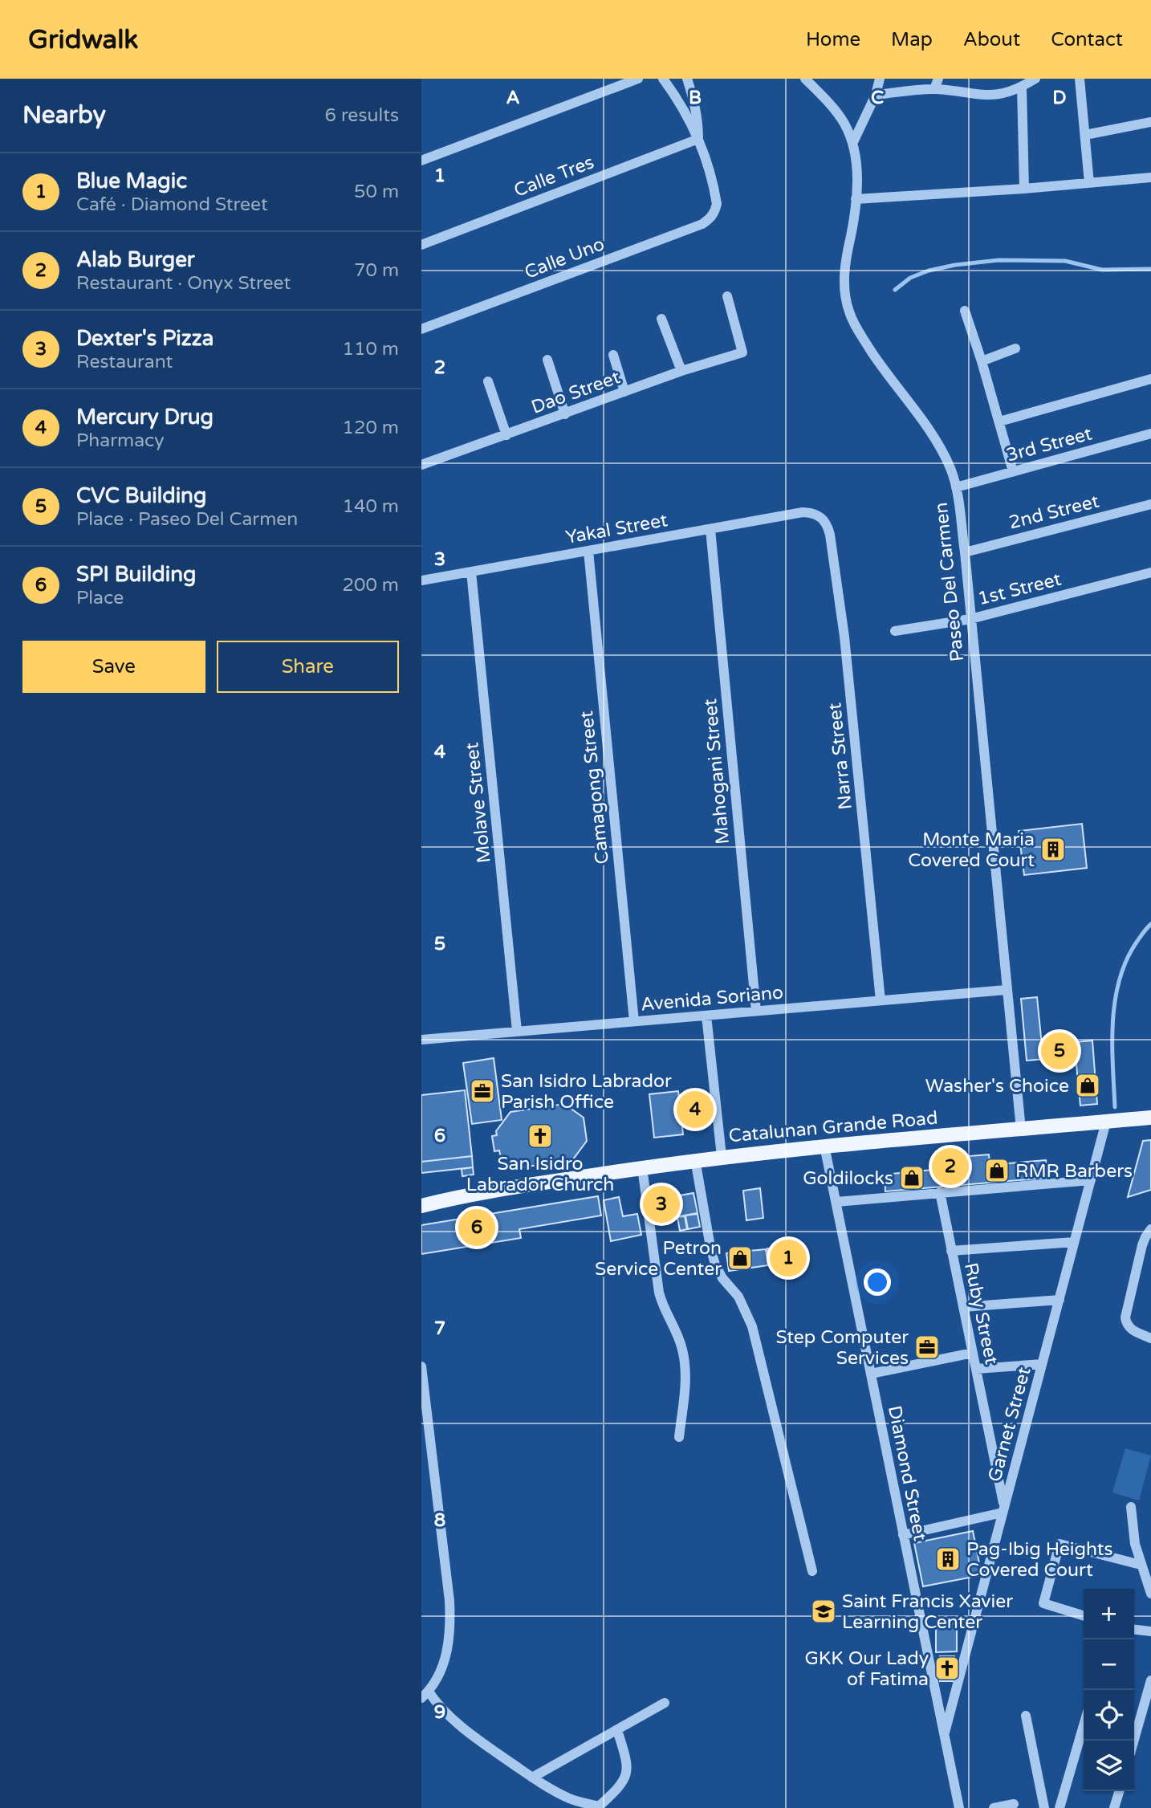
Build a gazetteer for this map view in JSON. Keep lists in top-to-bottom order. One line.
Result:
{"streets":{"main road":["Catalunan Grande Road"],"street":["Calle Tres","Calle Uno","Dao Street","3rd Street","2nd Street","Yakal Street","Paseo Del Carmen","1st Street","Narra Street","Mahogani Street","Camagong Street","Molave Street","Avenida Soriano","Ruby Street","Garnet Street","Diamond Street"]},"crossings":[["Calle Tres","Calle Uno"],["3rd Street","Paseo Del Carmen"],["2nd Street","Paseo Del Carmen"],["Yakal Street","Narra Street"],["Yakal Street","Mahogani Street"],["Yakal Street","Camagong Street"],["Yakal Street","Molave Street"],["Paseo Del Carmen","1st Street"],["Paseo Del Carmen","Avenida Soriano"],["Paseo Del Carmen","Catalunan Grande Road"],["Narra Street","Avenida Soriano"],["Mahogani Street","Avenida Soriano"],["Camagong Street","Avenida Soriano"],["Molave Street","Avenida Soriano"],["Catalunan Grande Road","Garnet Street"],["Catalunan Grande Road","Diamond Street"],["Ruby Street","Garnet Street"],["Garnet Street","Diamond Street"]],"places":{"building":["Monte Maria Covered Court","Pag-Ibig Heights Covered Court"],"shop":["Washer's Choice","RMR Barbers","Goldilocks","Petron Service Center"],"office":["San Isidro Labrador Parish Office","Step Computer Services"],"church":["San Isidro Labrador Church","GKK Our Lady of Fatima"],"school or university":["Saint Francis Xavier Learning Center"]},"page":{"header":"Gridwalk","nav":["Home","Map","About","Contact"],"heading":["Nearby","6 results"],"list":[{"mark":"1","name":"Blue Magic","note":"Café · Diamond Street","value":"50 m"},{"mark":"2","name":"Alab Burger","note":"Restaurant · Onyx Street","value":"70 m"},{"mark":"3","name":"Dexter's Pizza","note":"Restaurant","value":"110 m"},{"mark":"4","name":"Mercury Drug","note":"Pharmacy","value":"120 m"},{"mark":"5","name":"CVC Building","note":"Place · Paseo Del Carmen","value":"140 m"},{"mark":"6","name":"SPI Building","note":"Place","value":"200 m"}],"buttons":["Save","Share"],"pins":["5","4","2","3","6","1"],"map_buttons":["+","−"]},"grid":{"columns":["A","B","C","D"],"rows":["1","2","3","4","5","6","7","8","9"]}}
